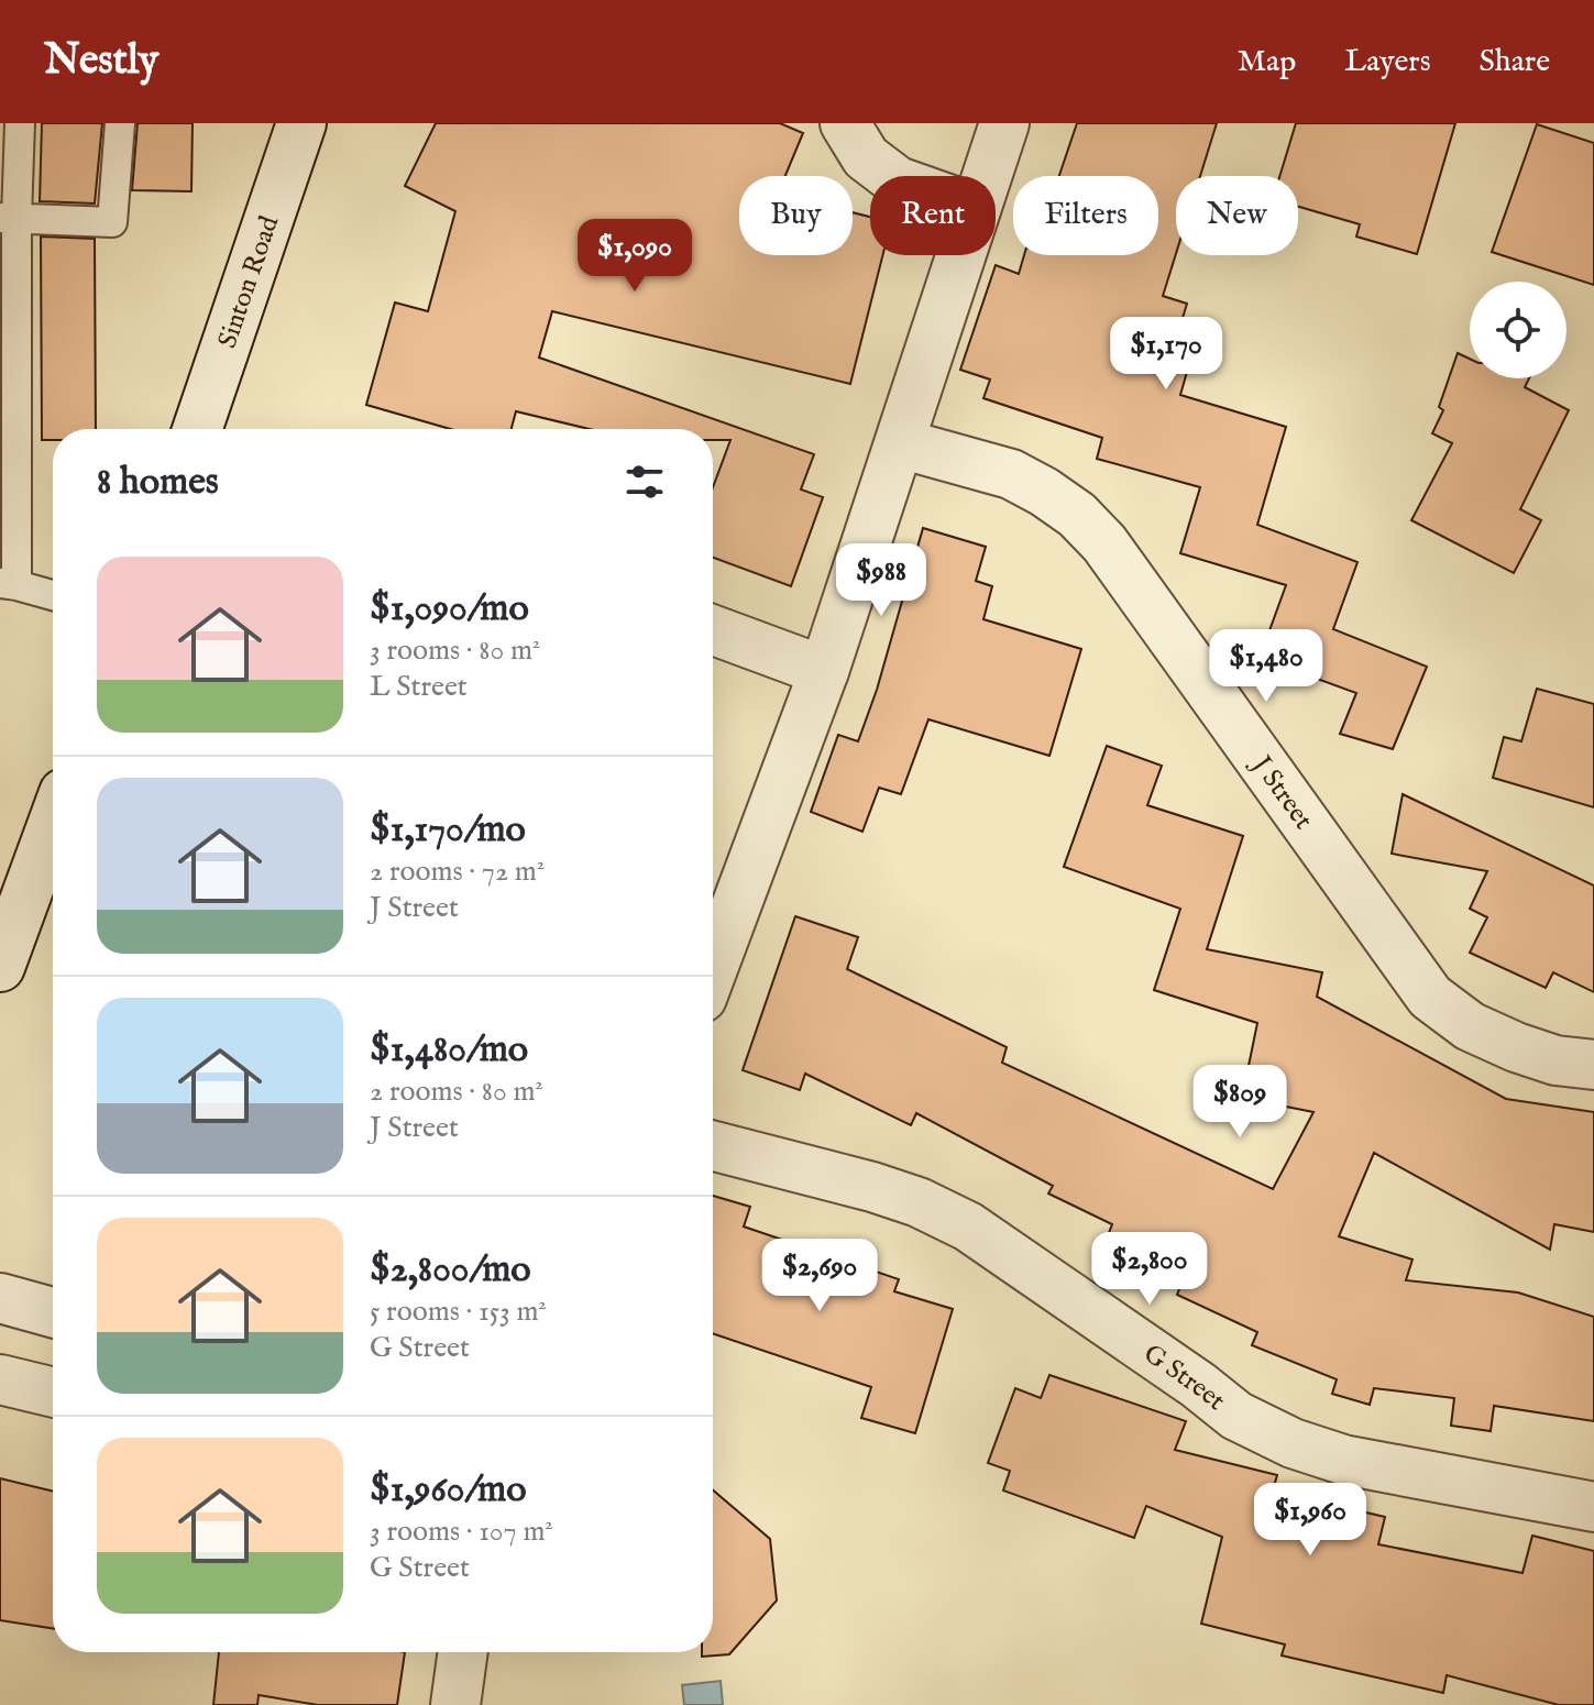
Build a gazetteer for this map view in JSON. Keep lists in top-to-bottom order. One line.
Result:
{"streets":{"street":["Sinton Road","J Street","G Street"]},"page":{"header":"Nestly","nav":["Map","Layers","Share"],"chip":["Buy","Rent","Filters","New"],"price":["$1,090","$1,170","$988","$1,480","$809","$2,800","$2,690","$1,960"],"heading":"8 homes","list":[{"name":"$1,090/mo","note":"3 rooms · 80 m² · L Street"},{"name":"$1,170/mo","note":"2 rooms · 72 m² · J Street"},{"name":"$1,480/mo","note":"2 rooms · 80 m² · J Street"},{"name":"$2,800/mo","note":"5 rooms · 153 m² · G Street"},{"name":"$1,960/mo","note":"3 rooms · 107 m² · G Street"}]}}
